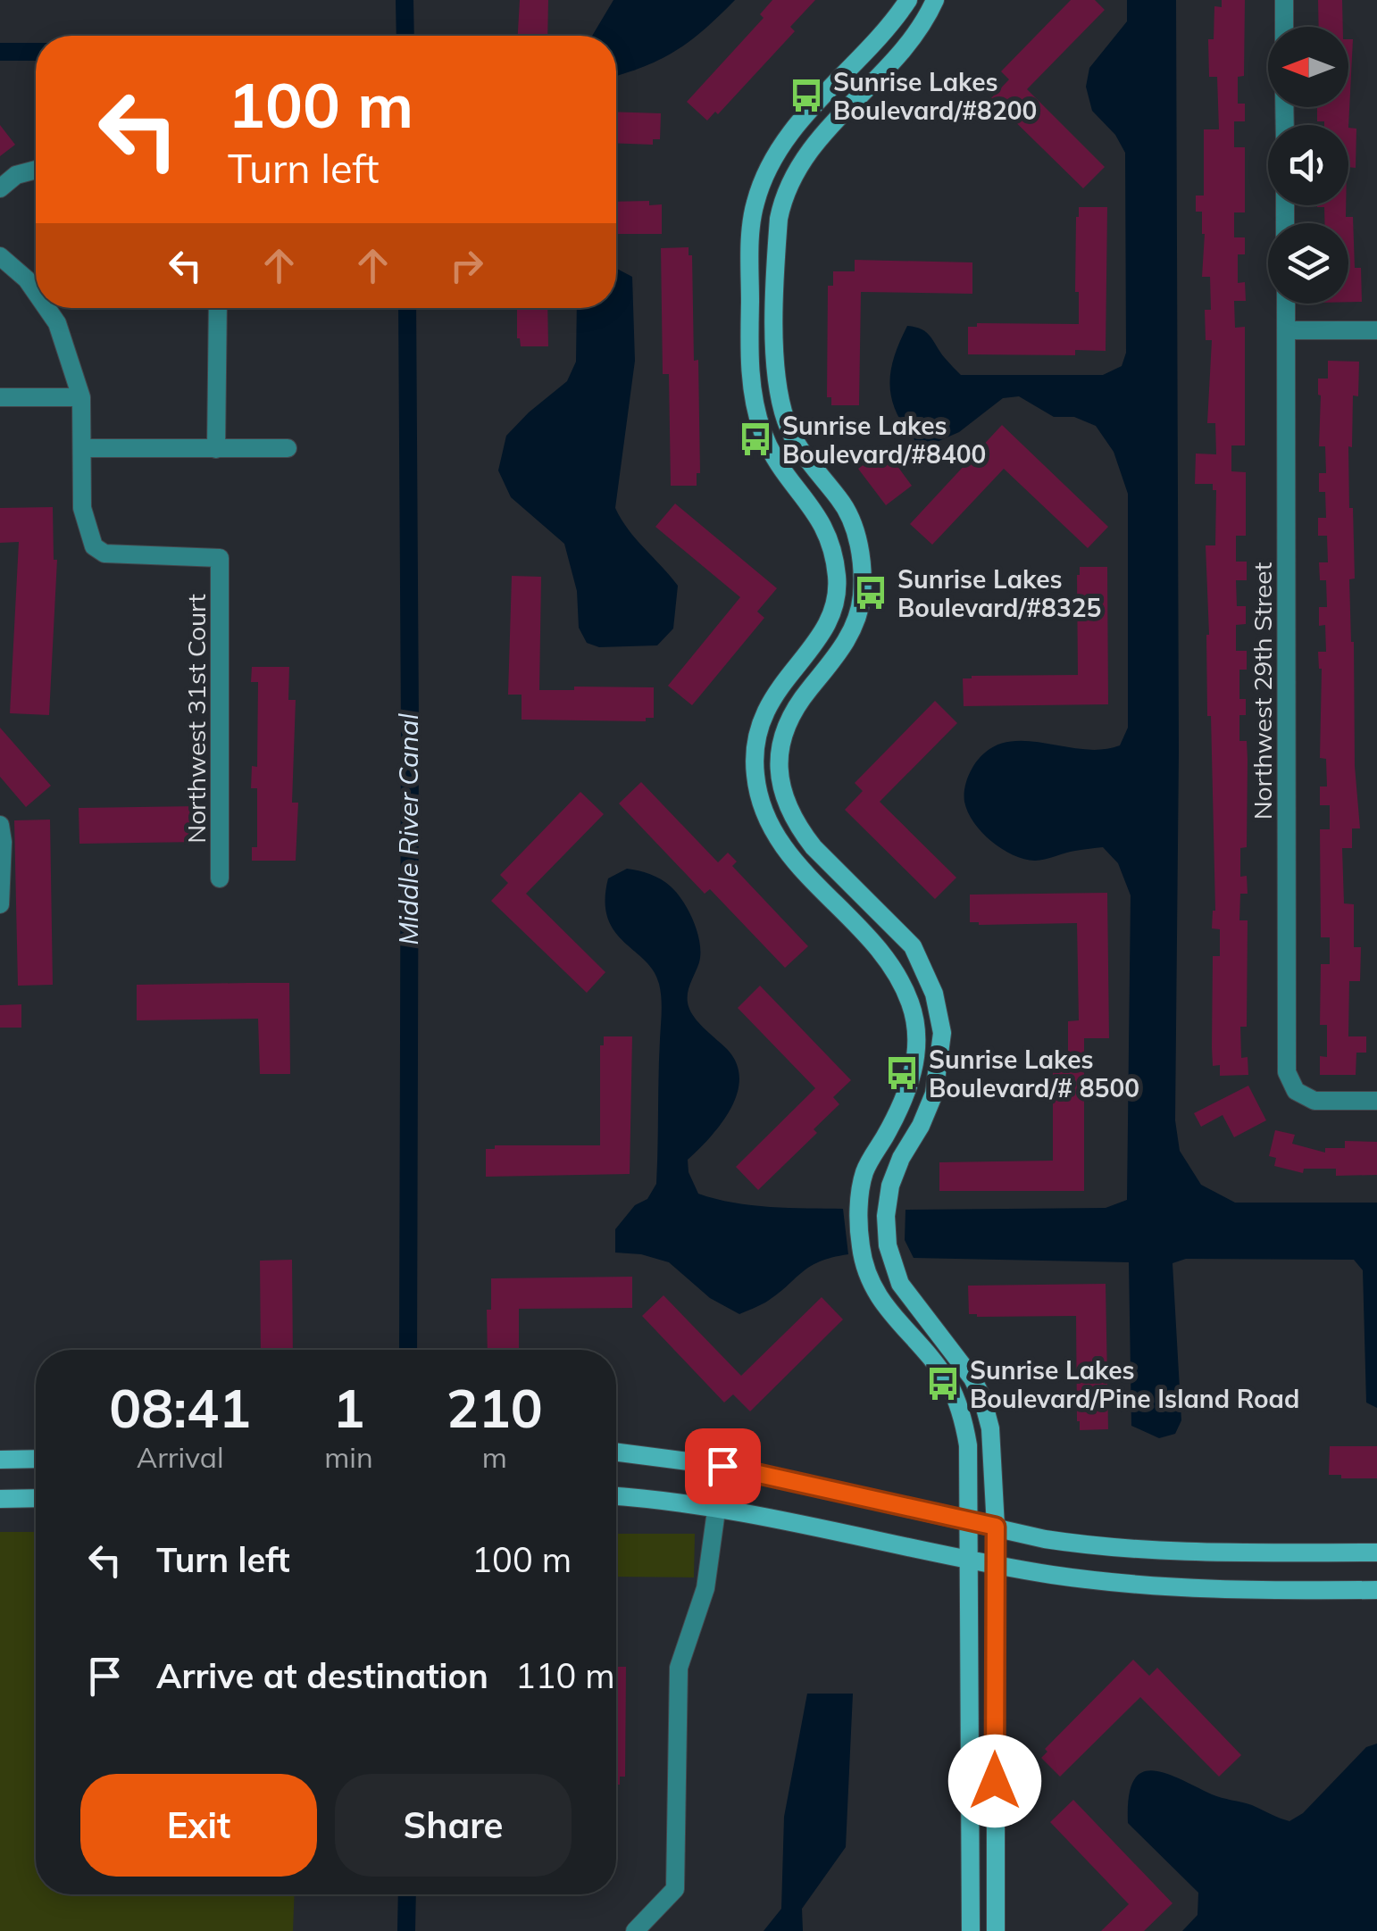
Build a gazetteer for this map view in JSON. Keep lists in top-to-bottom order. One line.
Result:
{"streets":{"street":["Northwest 29th Street","Northwest 31st Court"]},"water":["Middle River Canal"],"places":{"bus stop":["Sunrise Lakes Boulevard/#8200","Sunrise Lakes Boulevard/#8400","Sunrise Lakes Boulevard/#8325","Sunrise Lakes Boulevard/# 8500","Sunrise Lakes Boulevard/Pine Island Road"]},"north":"left","page":{"turn":["100 m","Turn left"],"eta":["08:41","Arrival","1","min","210","m"],"list":[{"name":"Turn left","value":"100 m"},{"name":"Arrive at destination","value":"110 m"}],"buttons":["Exit","Share"]}}
